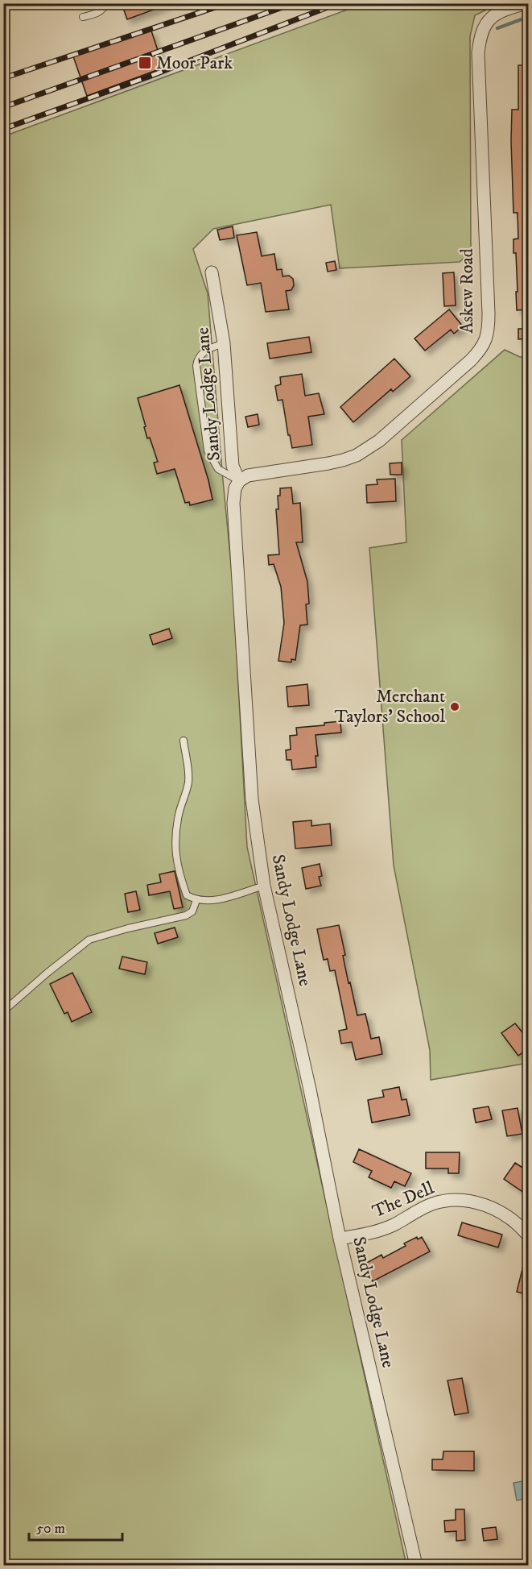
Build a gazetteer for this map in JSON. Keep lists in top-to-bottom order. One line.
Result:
{"streets":{"street":["Askew Road","Sandy Lodge Lane","The Dell"]},"crossings":[["Askew Road","Sandy Lodge Lane"],["Sandy Lodge Lane","The Dell"]],"places":{"transit":["Moor Park"],"other":["Merchant Taylors' School"]},"scale_bar":"50 m"}
